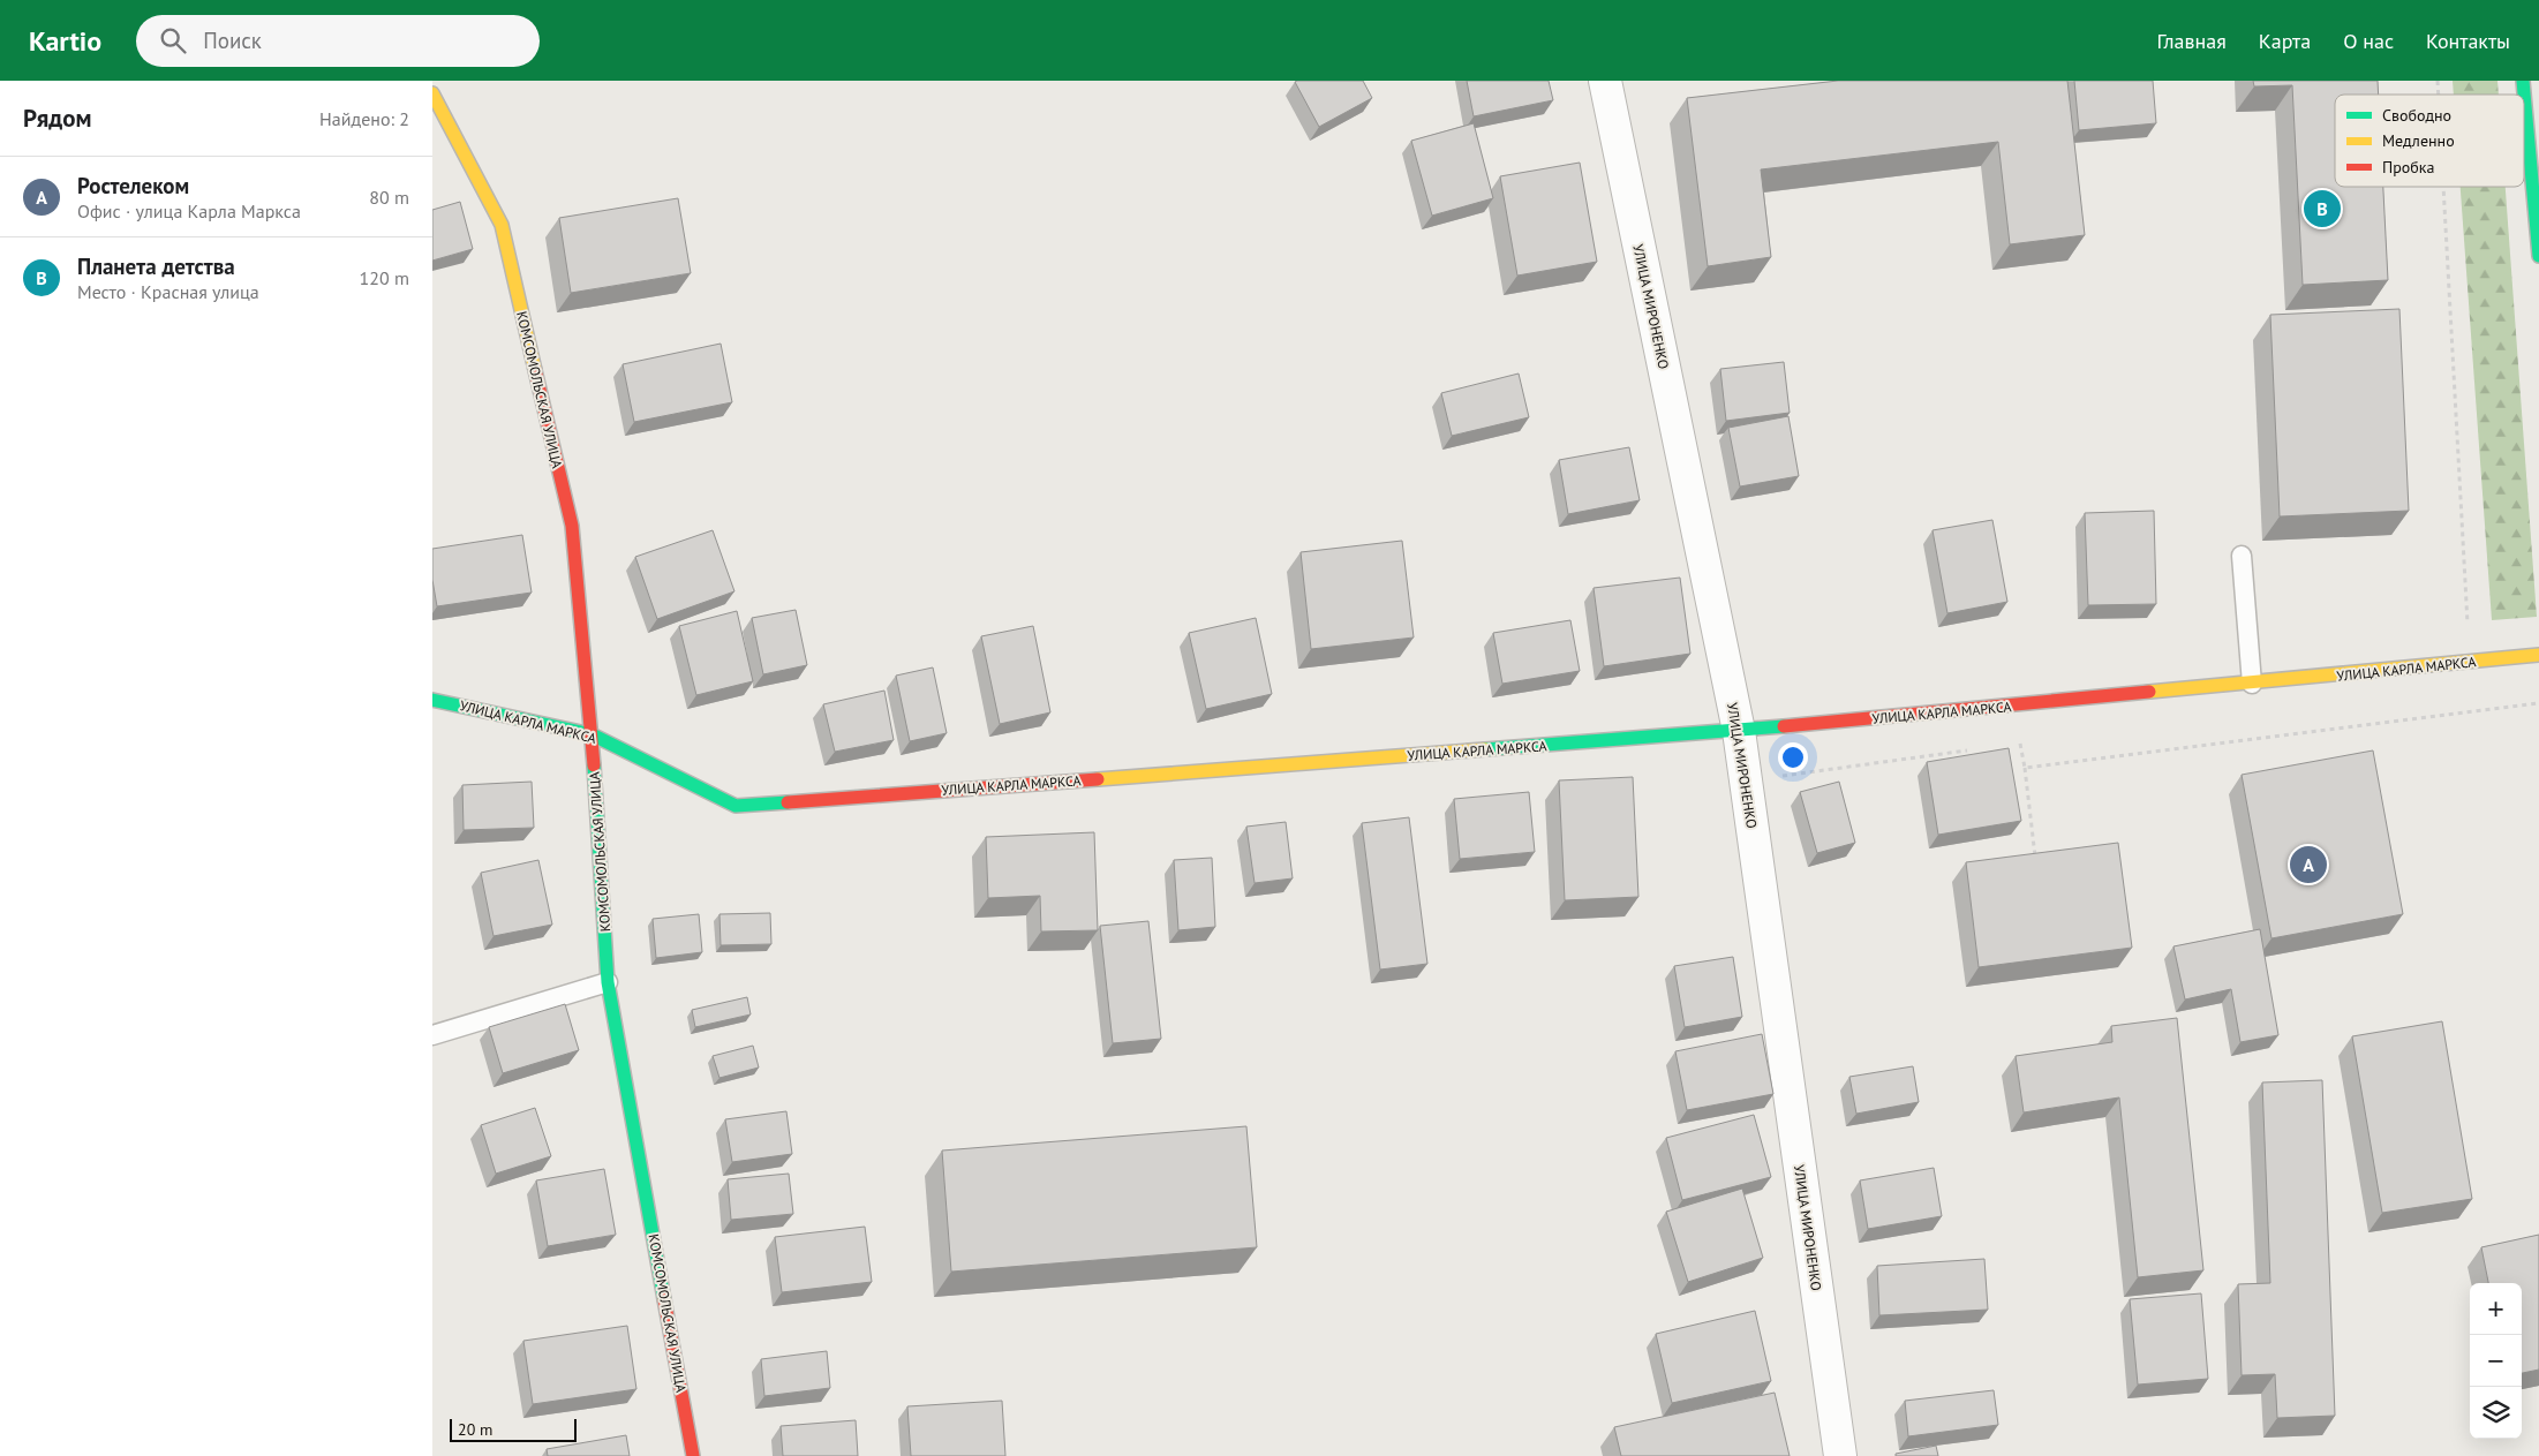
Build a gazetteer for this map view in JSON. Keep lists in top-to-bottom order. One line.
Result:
{"streets":{"main road":["КОМСОМОЛЬСКАЯ УЛИЦА","УЛИЦА КАРЛА МАРКСА"],"street":["УЛИЦА МИРОНЕНКО"]},"crossings":[["УЛИЦА МИРОНЕНКО","УЛИЦА КАРЛА МАРКСА"],["КОМСОМОЛЬСКАЯ УЛИЦА","УЛИЦА КАРЛА МАРКСА"]],"legend":["Свободно","Медленно","Пробка"],"scale_bar":"20 m","page":{"header":"Kartio","search":"Поиск","nav":["Главная","Карта","О нас","Контакты"],"heading":["Рядом","Найдено: 2"],"list":[{"mark":"A","name":"Ростелеком","note":"Офис · улица Карла Маркса","value":"80 m"},{"mark":"B","name":"Планета детства","note":"Место · Красная улица","value":"120 m"}],"pins":["B","A"],"map_buttons":["+","−"],"scale":"20 m"}}
